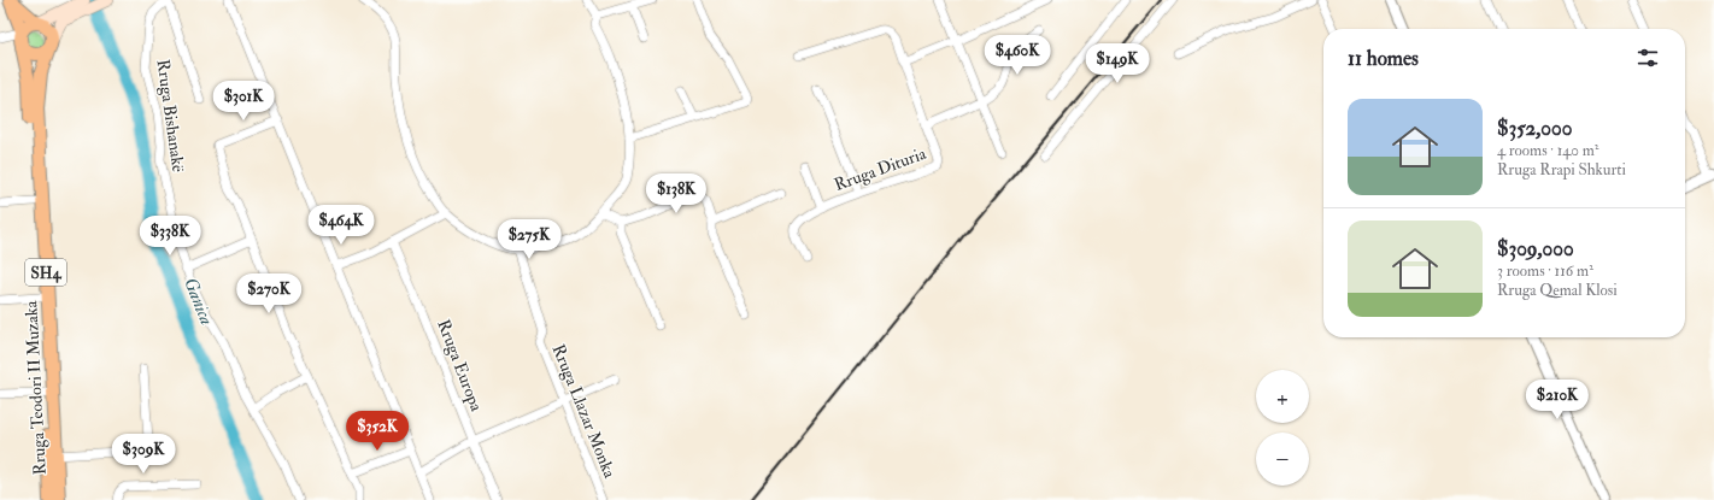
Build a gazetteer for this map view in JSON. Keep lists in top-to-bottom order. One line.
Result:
{"streets":{"main road":["SH4","Rruga Teodori II Muzaka"],"street":["Rruga Bishanakë","Rruga Dituria","Rruga Europa","Rruga Llazar Monka"]},"crossings":[["SH4","Rruga Teodori II Muzaka"]],"water":["Ganica"],"page":{"heading":"11 homes","price":["$460K","$149K","$301K","$138K","$464K","$338K","$275K","$270K","$210K","$352K","$309K"],"list":[{"name":"$352,000","note":"4 rooms · 140 m² · Rruga Rrapi Shkurti"},{"name":"$309,000","note":"3 rooms · 116 m² · Rruga Qemal Klosi"}],"map_buttons":["+","−"]}}
